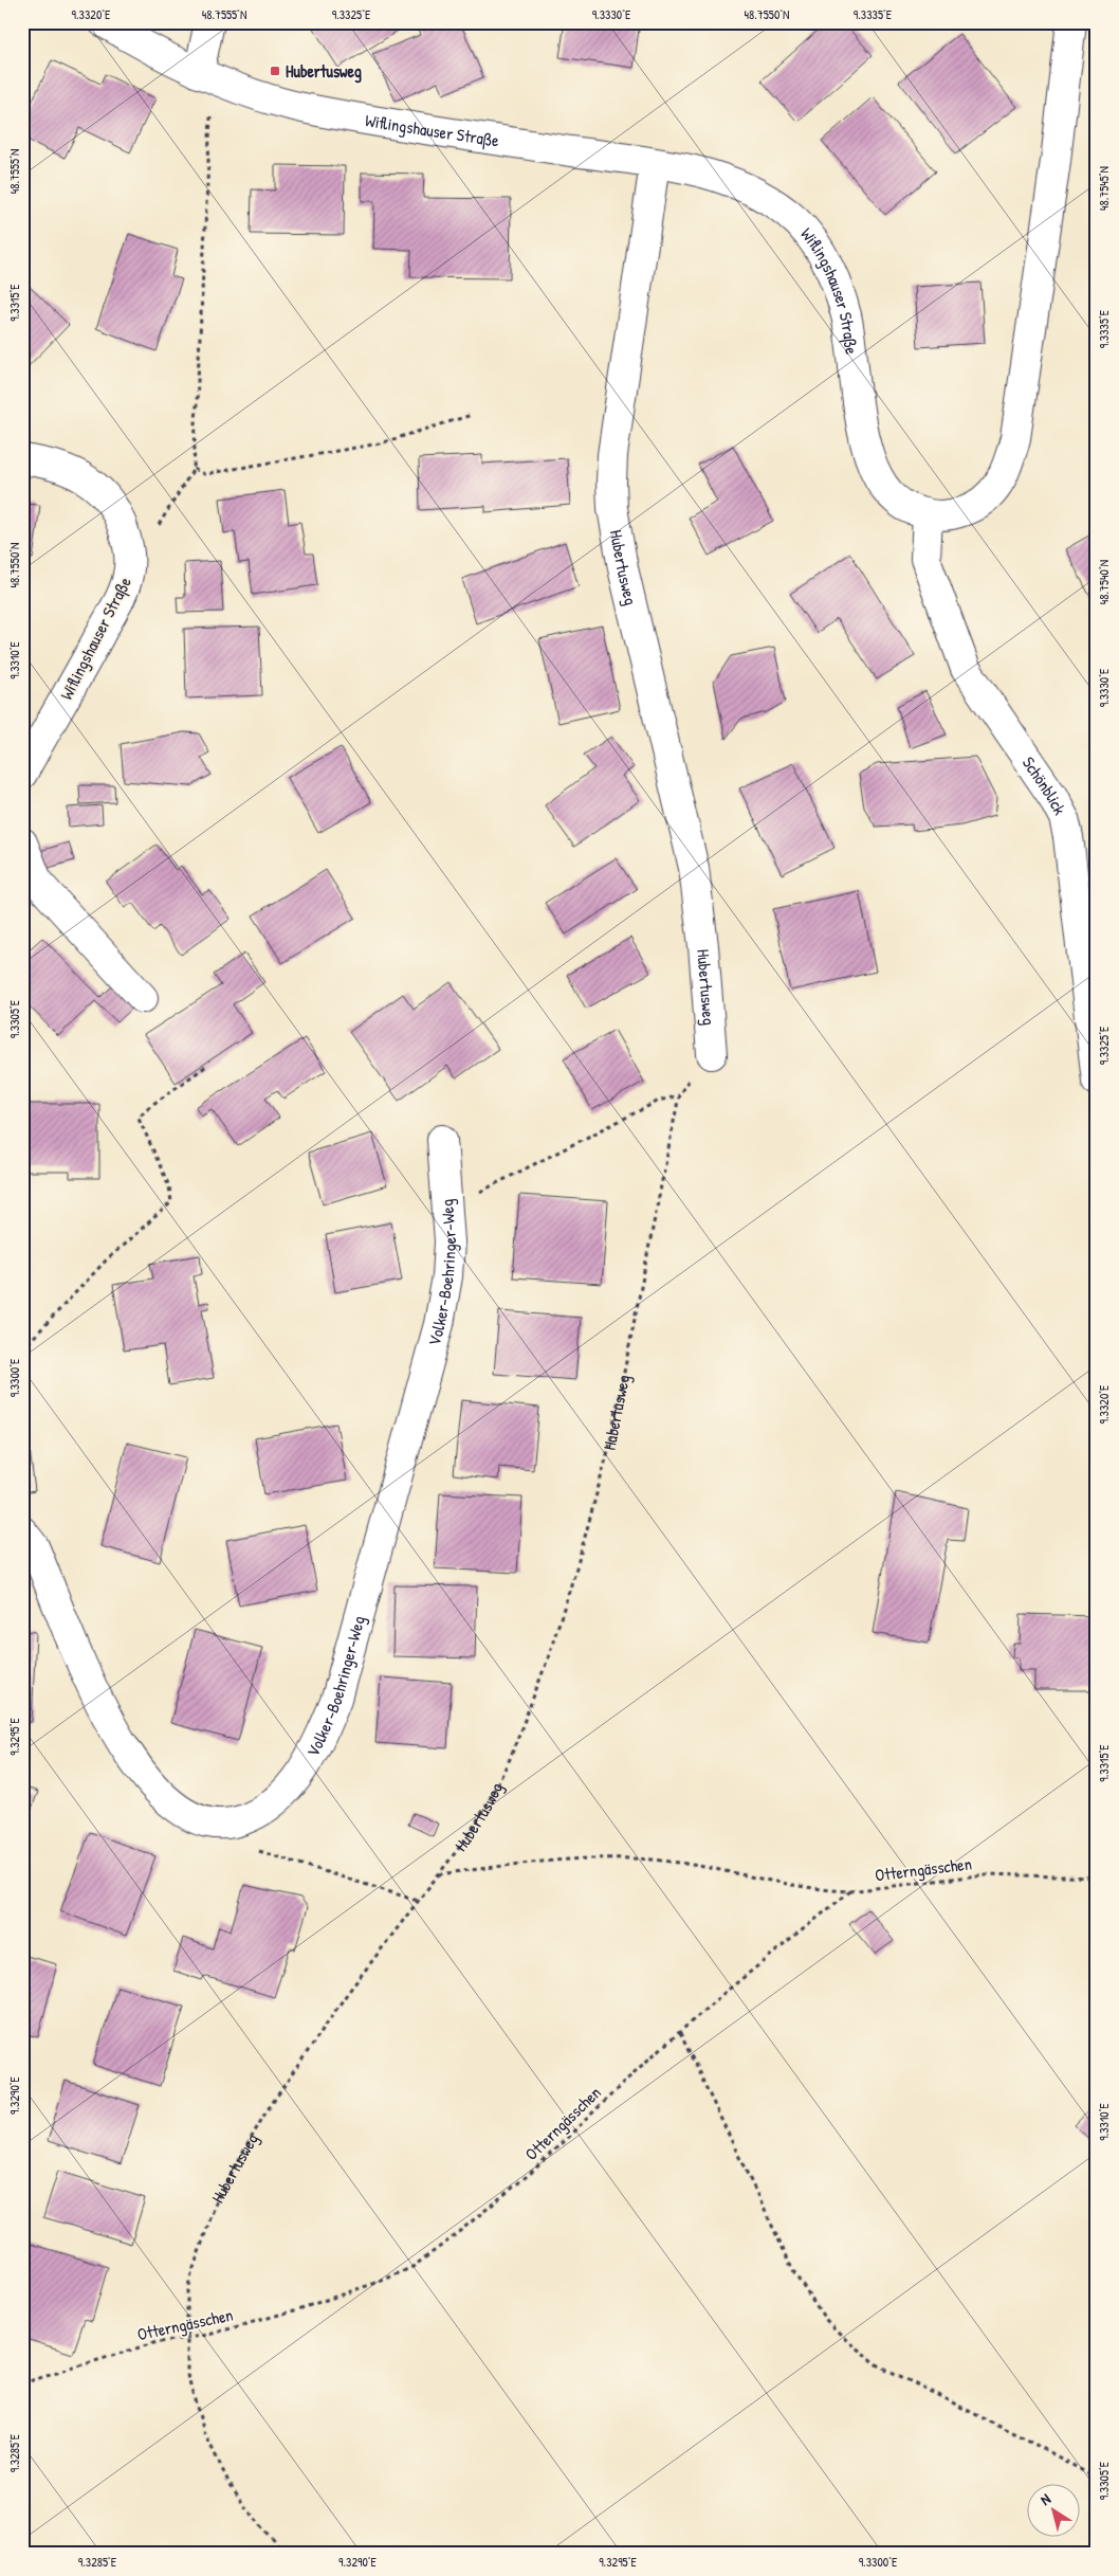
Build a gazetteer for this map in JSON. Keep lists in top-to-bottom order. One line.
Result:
{"streets":{"street":["Wiflingshauser Straße","Hubertusweg","Schönblick","Volker-Boehringer-Weg"],"path":["Otterngässchen"]},"crossings":[["Wiflingshauser Straße","Hubertusweg"],["Wiflingshauser Straße","Schönblick"],["Hubertusweg","Otterngässchen"]],"places":{"transit":["Hubertusweg"]},"north":"top left","coordinates":["9.3320°E","48.7555°N","9.3325°E","9.3330°E","48.7550°N","9.3335°E","48.7545°N","9.3315°E","48.7540°N","9.3310°E","9.3305°E","9.3300°E","9.3295°E","9.3290°E","9.3285°E"]}
